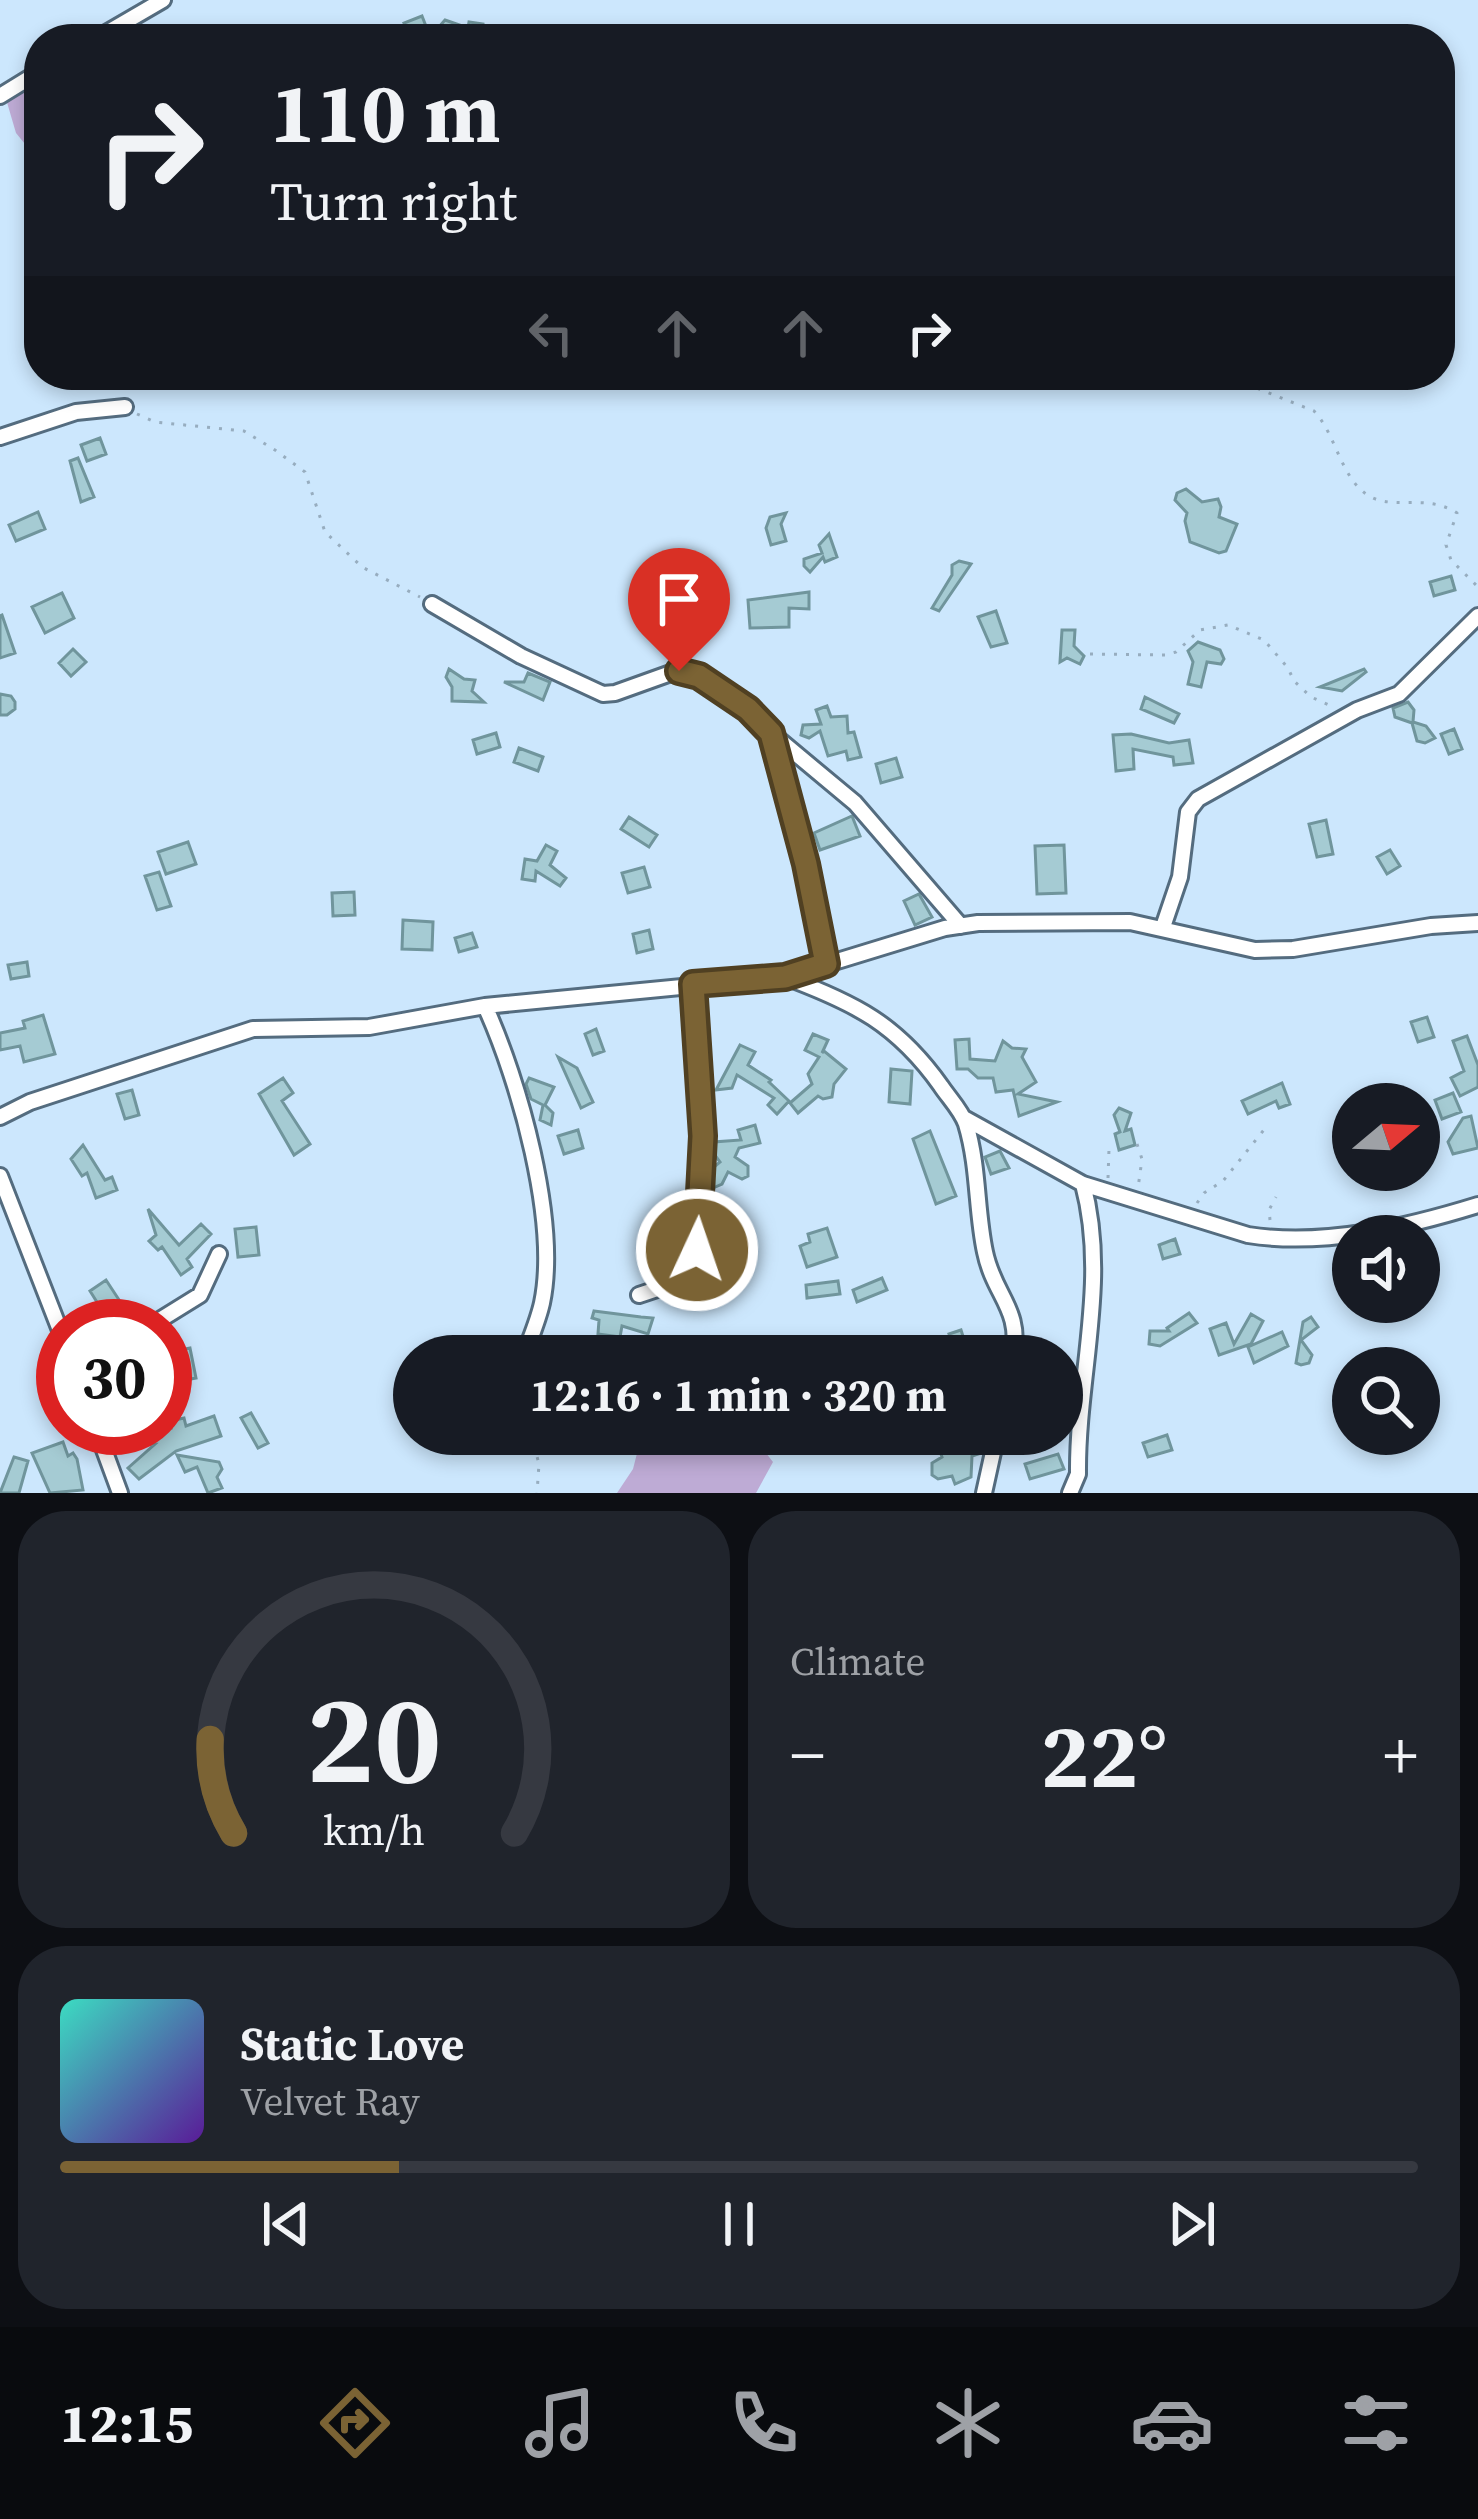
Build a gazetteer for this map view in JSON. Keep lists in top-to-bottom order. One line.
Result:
{"north":"right","page":{"turn":["110 m","Turn right"],"limit":"30","trip":"12:16 · 1 min · 320 m","tile":"Climate","heat":["−","22°","+"],"song":["Static Love","Velvet Ray"],"tabs":"12:15","gauge":["20","km/h"]}}
